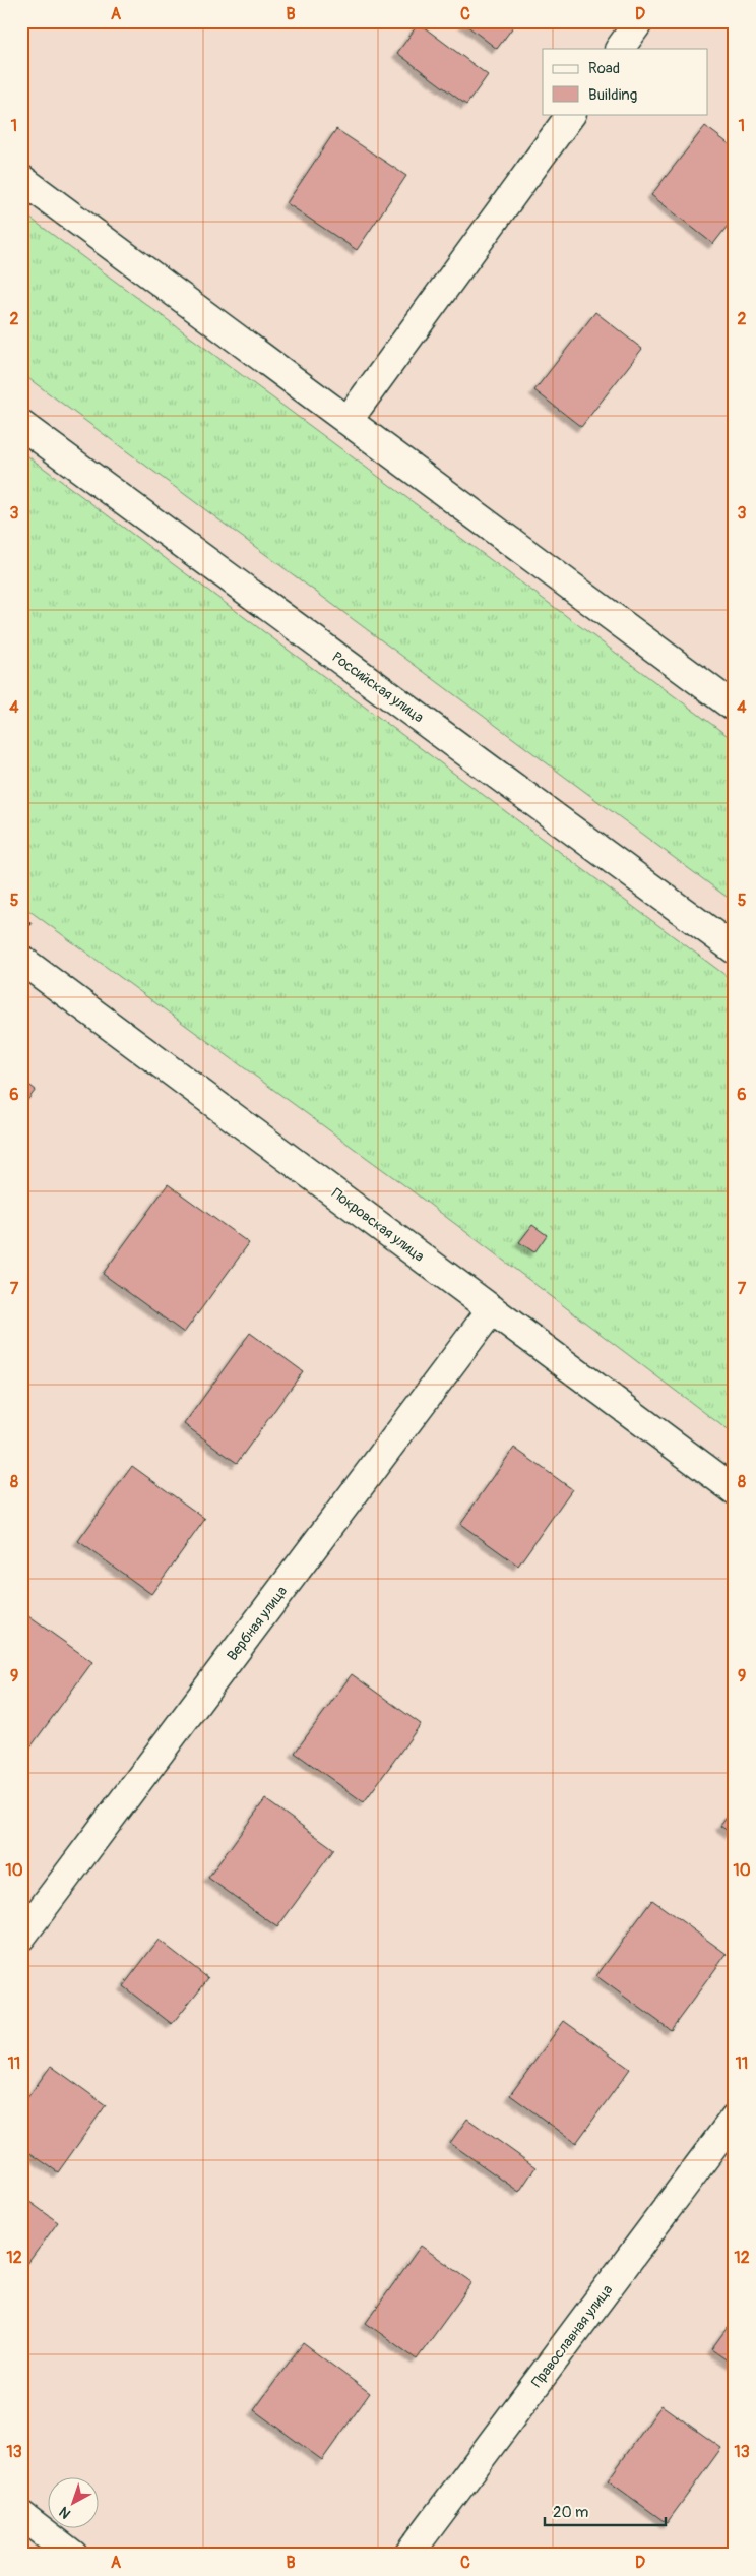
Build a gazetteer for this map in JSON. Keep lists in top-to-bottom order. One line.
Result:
{"streets":{"street":["Российская улица","Покровская улица","Вербная улица","Православная улица"]},"crossings":[["Покровская улица","Вербная улица"]],"legend":["Road","Building"],"scale_bar":"20 m","north":"bottom left","grid":{"columns":["A","B","C","D"],"rows":["1","2","3","4","5","6","7","8","9","10","11","12","13"]}}
